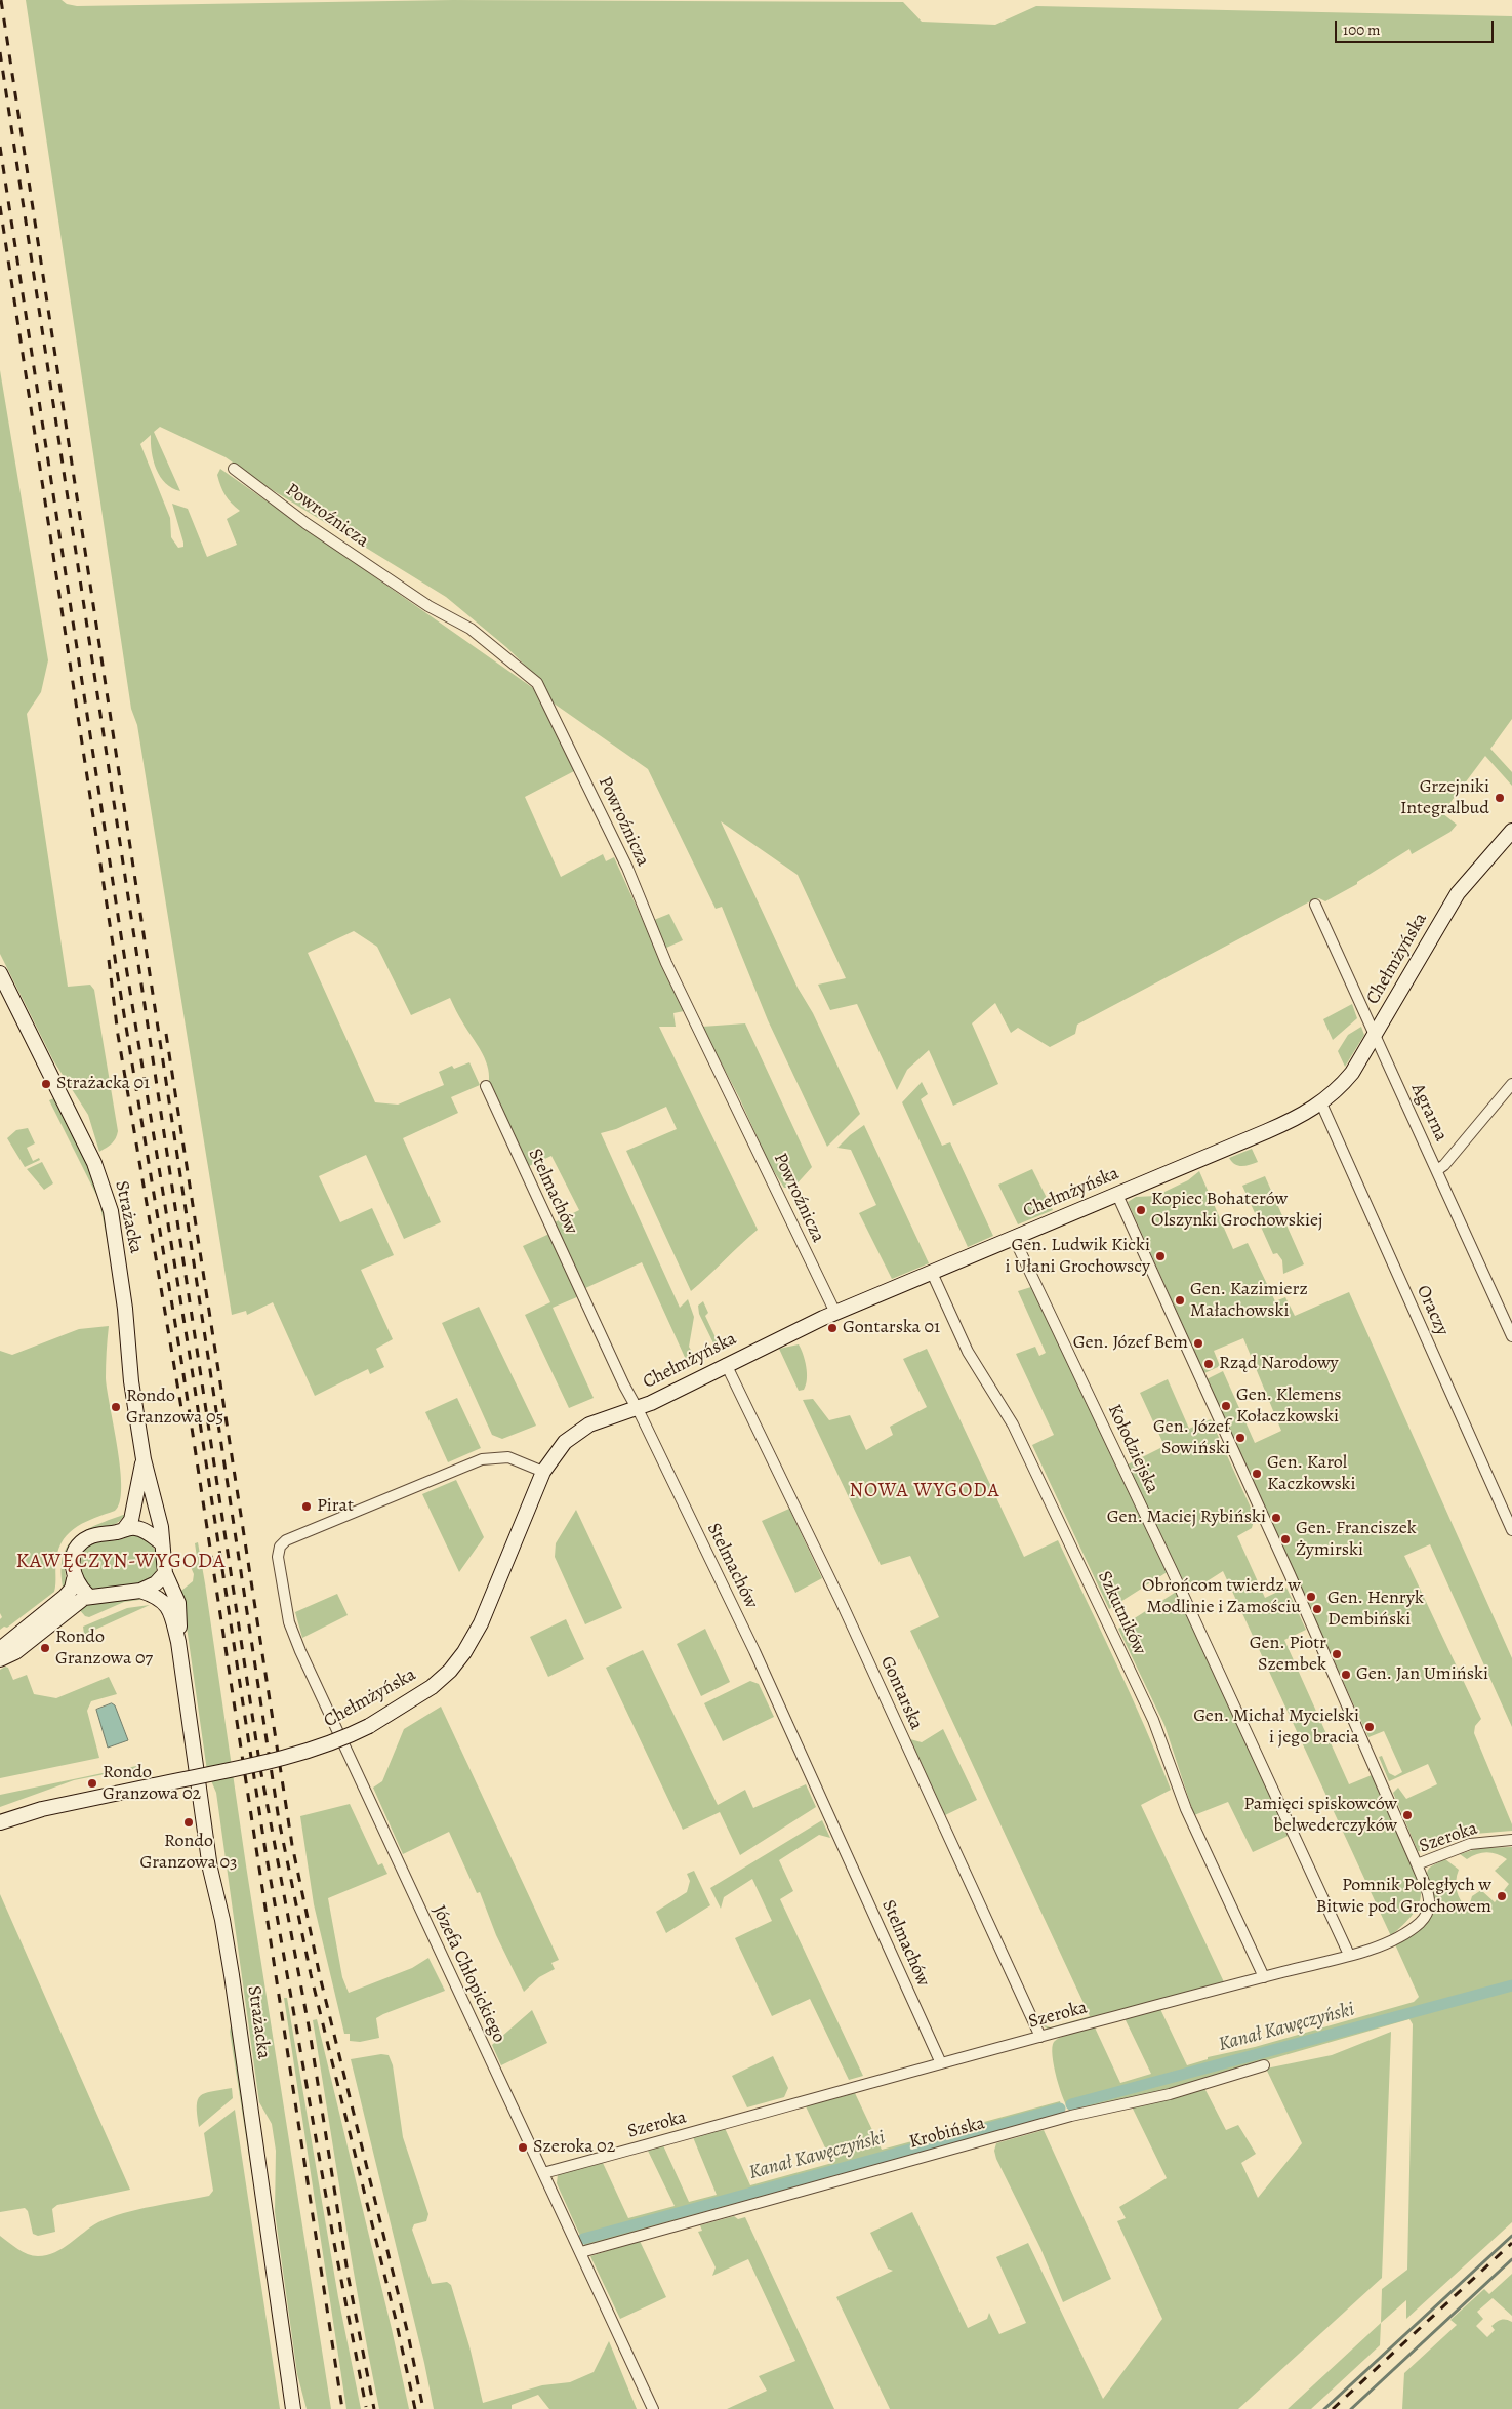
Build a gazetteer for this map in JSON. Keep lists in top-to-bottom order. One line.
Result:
{"streets":{"street":["Powroźnicza","Chełmżyńska","Agrarna","Stelmachów","Strażacka","Oraczy","Kołodziejska","Szkutników","Gontarska","Szeroka","Józefa Chłopickiego","Krobińska"]},"crossings":[["Powroźnicza","Chełmżyńska"],["Chełmżyńska","Agrarna"],["Chełmżyńska","Stelmachów"],["Chełmżyńska","Oraczy"],["Chełmżyńska","Kołodziejska"],["Chełmżyńska","Szkutników"],["Chełmżyńska","Gontarska"],["Chełmżyńska","Józefa Chłopickiego"],["Stelmachów","Szeroka"],["Kołodziejska","Szeroka"],["Szkutników","Szeroka"],["Gontarska","Szeroka"],["Szeroka","Józefa Chłopickiego"],["Józefa Chłopickiego","Krobińska"]],"districts":["NOWA WYGODA","KAWĘCZYN-WYGODA"],"water":["Kanał Kawęczyński"],"places":["Grzejniki Integralbud","Strażacka 01","Kopiec Bohaterów Olszynki Grochowskiej","Gen. Ludwik Kicki i Ułani Grochowscy","Gen. Kazimierz Małachowski","Gontarska 01","Gen. Józef Bem","Rząd Narodowy","Gen. Klemens Kołaczkowski","Rondo Granzowa 05","Gen. Józef Sowiński","Gen. Karol Kaczkowski","Pirat","Gen. Maciej Rybiński","Gen. Franciszek Żymirski","Obrońcom twierdz w Modlinie i Zamościu","Gen. Henryk Dembiński","Rondo Granzowa 07","Gen. Piotr Szembek","Gen. Jan Umiński","Gen. Michał Mycielski i jego bracia","Rondo Granzowa 02","Pamięci spiskowców belwederczyków","Rondo Granzowa 03","Pomnik Poległych w Bitwie pod Grochowem","Szeroka 02"],"scale_bar":"100 m"}
